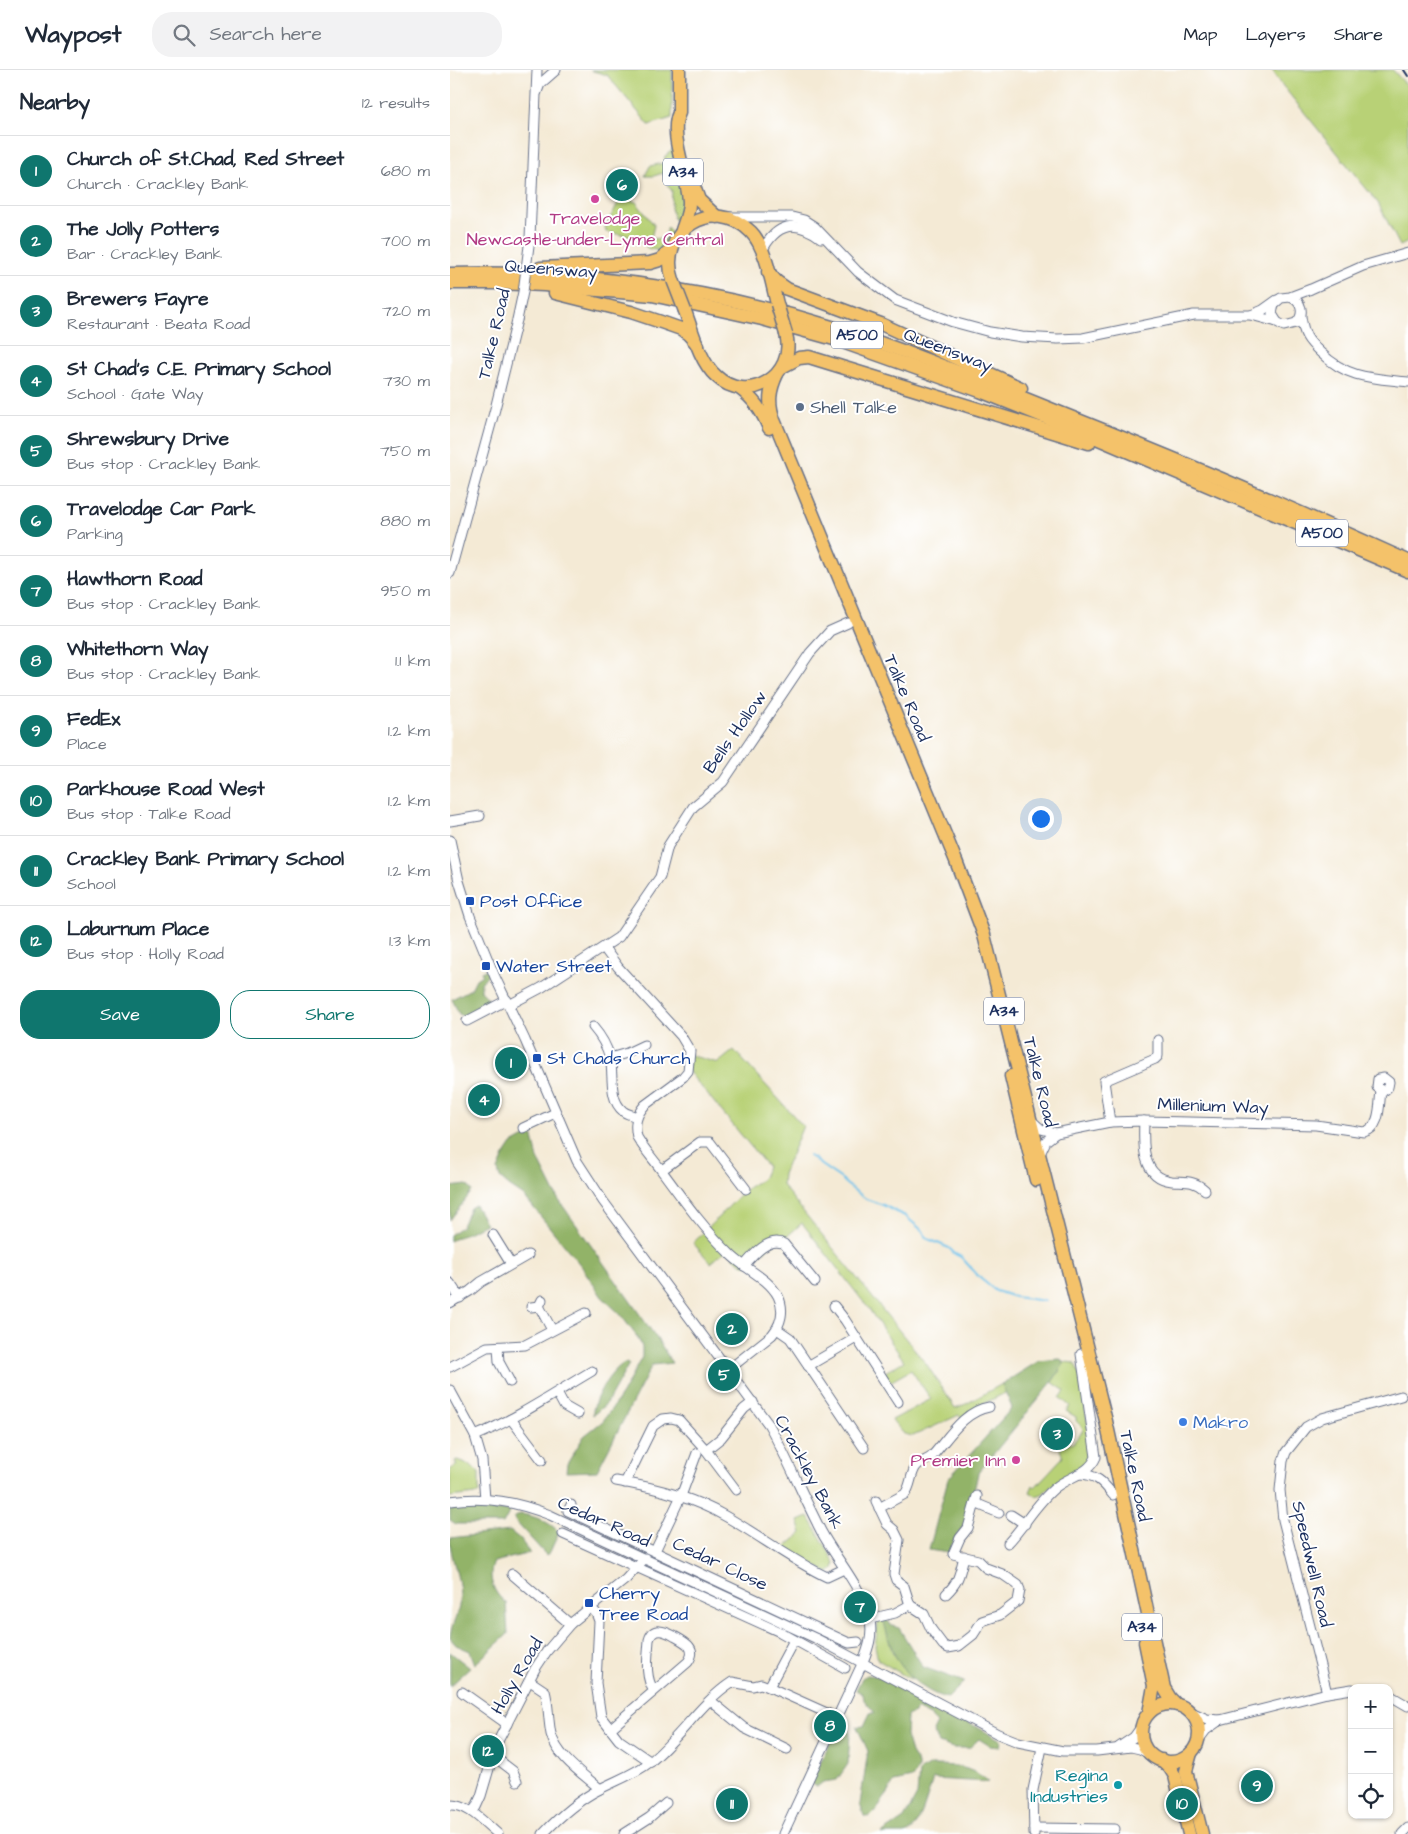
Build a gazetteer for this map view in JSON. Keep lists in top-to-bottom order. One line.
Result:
{"streets":{"highway":["A34","Queensway","Talke Road","A500"],"street":["Bells Hollow","Millenium Way","Crackley Bank","Cedar Road","Cedar Close","Speedwell Road","Holly Road"]},"crossings":[["A34","Talke Road"],["A34","Cedar Road"],["Queensway","A500"],["Talke Road","A500"],["Talke Road","Bells Hollow"],["Talke Road","Cedar Road"],["Bells Hollow","Crackley Bank"],["Crackley Bank","Cedar Road"],["Cedar Road","Holly Road"]],"places":{"other":["Travelodge Newcastle-under-Lyme Central","Shell Talke","Makro","Premier Inn","Regina Industries"],"transit":["Post Office","Water Street","St Chads Church","Cherry Tree Road"]},"page":{"header":"Waypost","search":"Search here","nav":["Map","Layers","Share"],"heading":["Nearby","12 results"],"list":[{"mark":"1","name":"Church of St.Chad, Red Street","note":"Church · Crackley Bank","value":"680 m"},{"mark":"2","name":"The Jolly Potters","note":"Bar · Crackley Bank","value":"700 m"},{"mark":"3","name":"Brewers Fayre","note":"Restaurant · Beata Road","value":"720 m"},{"mark":"4","name":"St Chad's C.E. Primary School","note":"School · Gate Way","value":"730 m"},{"mark":"5","name":"Shrewsbury Drive","note":"Bus stop · Crackley Bank","value":"750 m"},{"mark":"6","name":"Travelodge Car Park","note":"Parking","value":"880 m"},{"mark":"7","name":"Hawthorn Road","note":"Bus stop · Crackley Bank","value":"950 m"},{"mark":"8","name":"Whitethorn Way","note":"Bus stop · Crackley Bank","value":"1.1 km"},{"mark":"9","name":"FedEx","note":"Place","value":"1.2 km"},{"mark":"10","name":"Parkhouse Road West","note":"Bus stop · Talke Road","value":"1.2 km"},{"mark":"11","name":"Crackley Bank Primary School","note":"School","value":"1.2 km"},{"mark":"12","name":"Laburnum Place","note":"Bus stop · Holly Road","value":"1.3 km"}],"pins":["6","1","4","2","5","3","7","8","12","9","10","11"],"buttons":["Save","Share"],"map_buttons":["+","−"]}}
